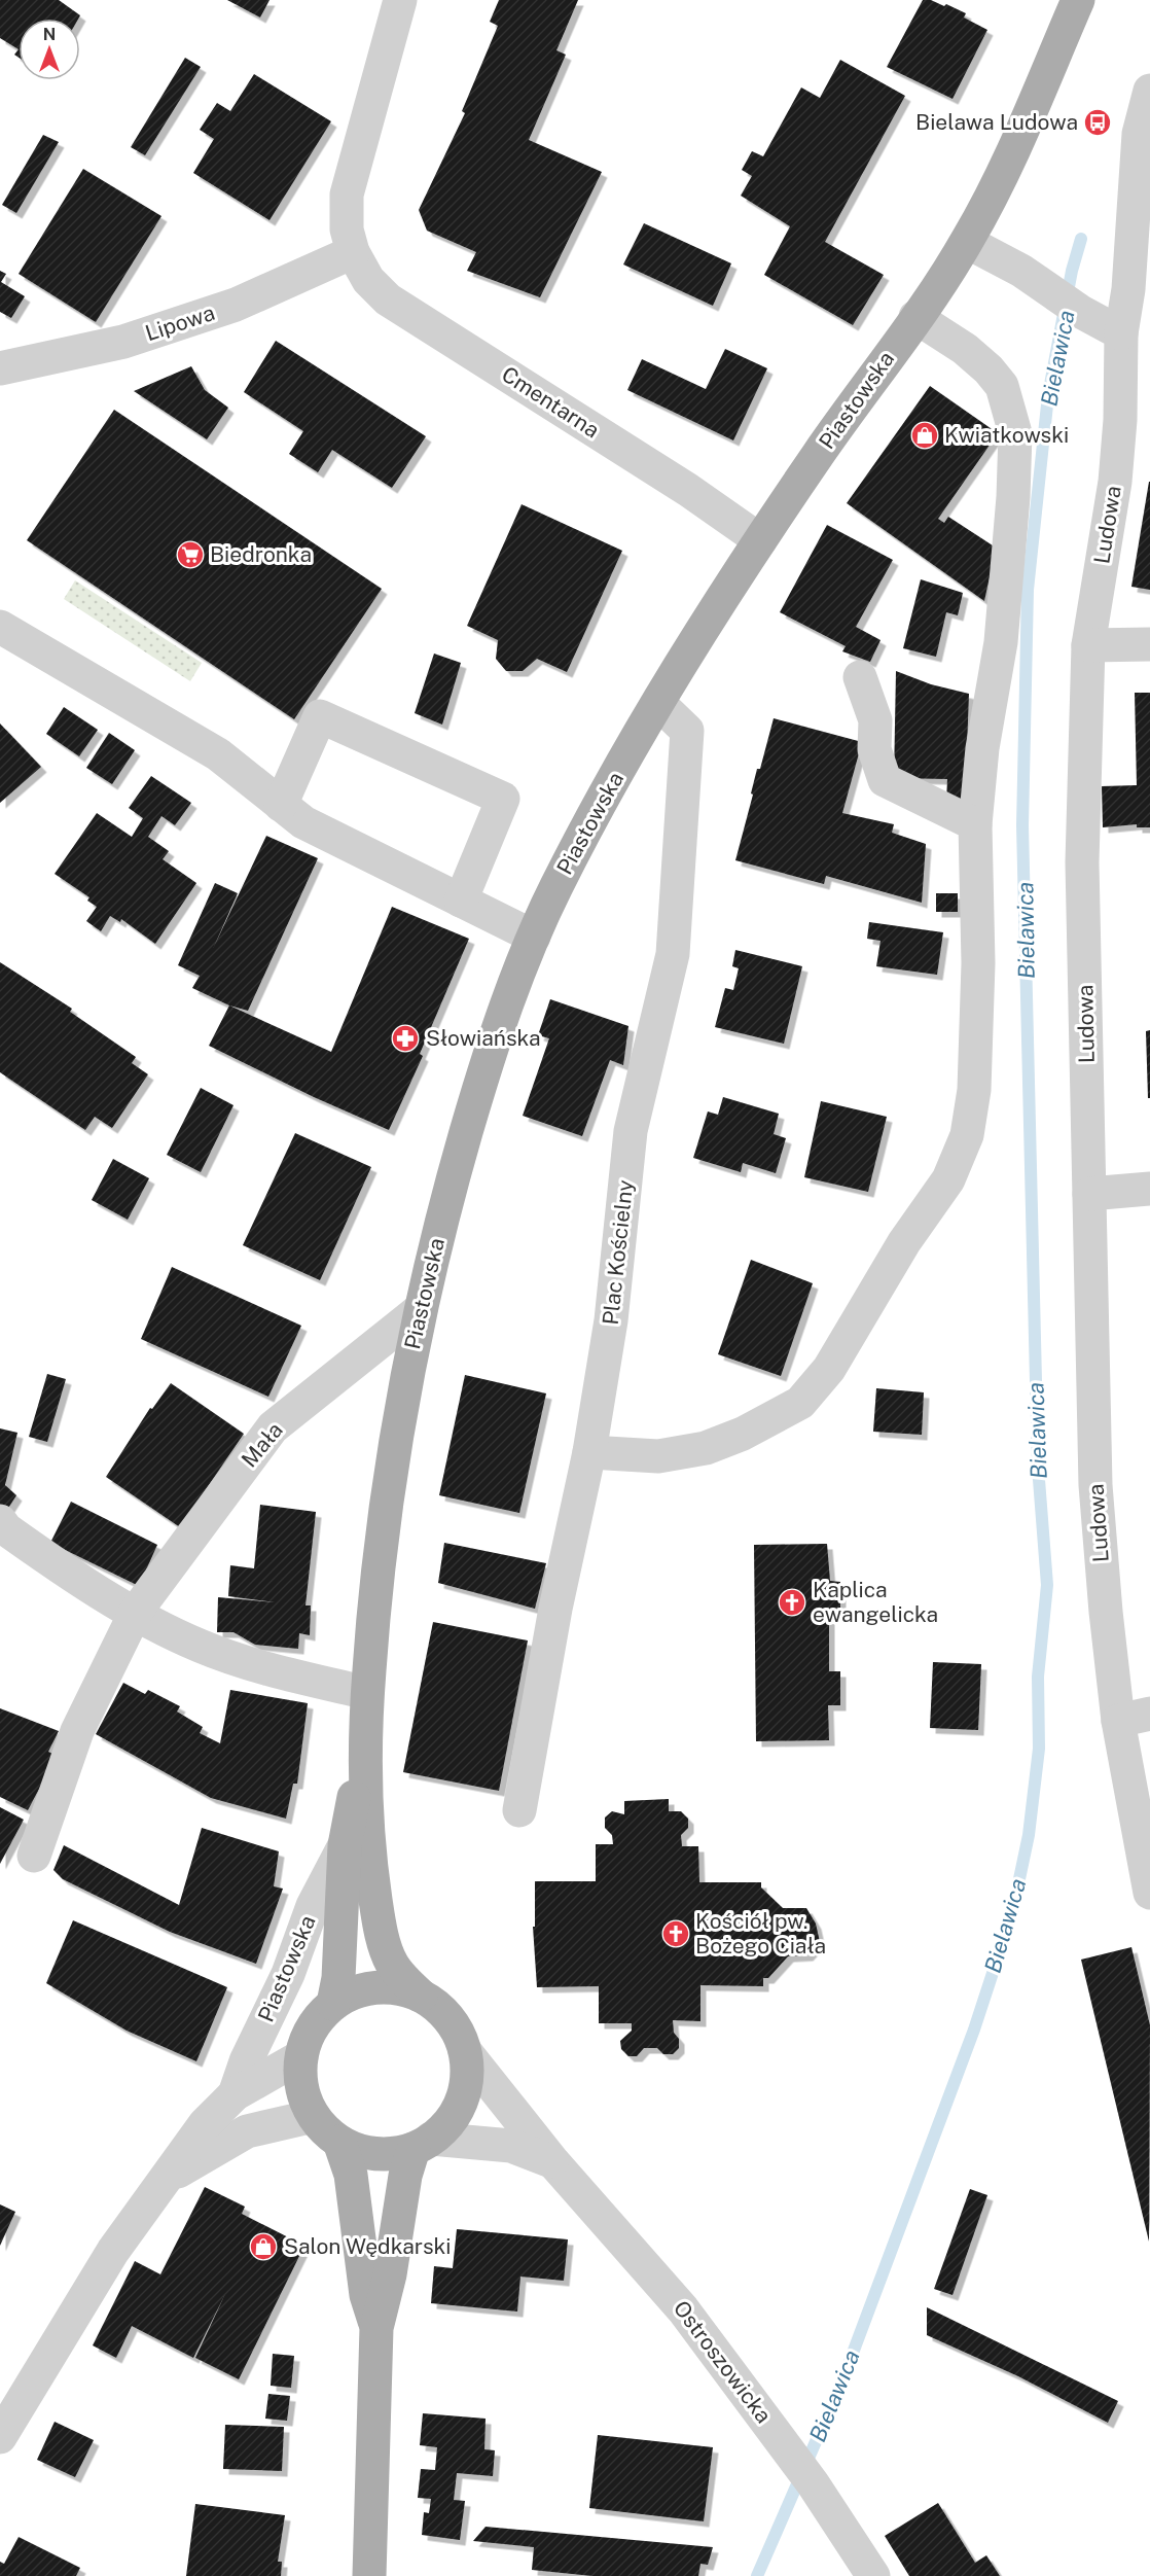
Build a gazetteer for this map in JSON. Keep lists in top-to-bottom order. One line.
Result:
{"streets":{"main road":["Piastowska"],"street":["Lipowa","Cmentarna","Ludowa","Plac Kościelny","Mała","Ostroszowicka"]},"crossings":[["Lipowa","Cmentarna"],["Piastowska","Cmentarna"],["Piastowska","Plac Kościelny"],["Piastowska","Mała"],["Piastowska","Ostroszowicka"]],"water":["Bielawica"],"places":{"bus stop":["Bielawa Ludowa"],"shop":["Kwiatkowski","Salon Wędkarski"],"supermarket":["Biedronka"],"pharmacy":["Słowiańska"],"church":["Kaplica ewangelicka","Kościół pw. Bożego Ciała"]},"north":"top"}
